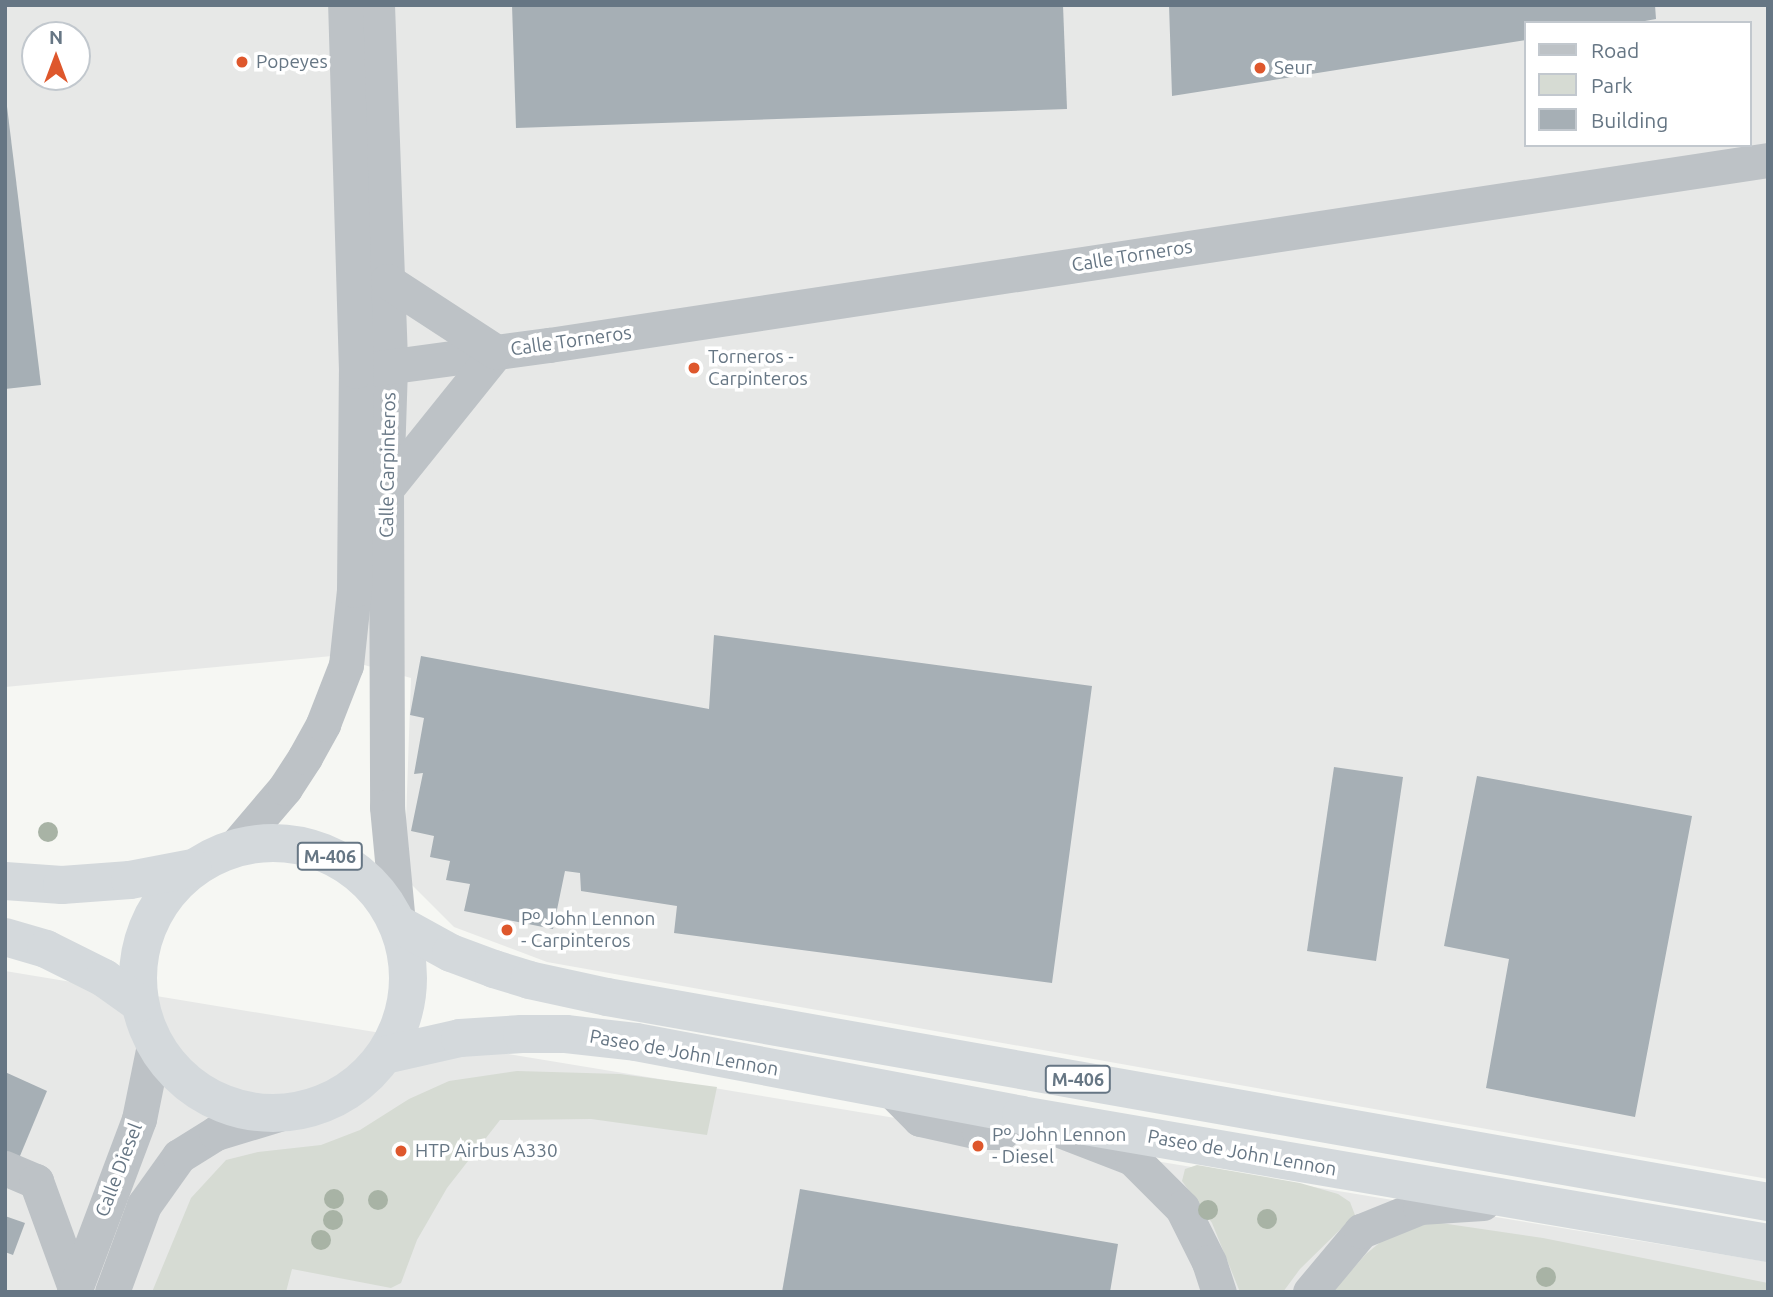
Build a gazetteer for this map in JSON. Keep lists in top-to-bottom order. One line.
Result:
{"streets":{"highway":["M-406","Paseo de John Lennon"],"street":["Calle Torneros","Calle Carpinteros","Calle Diesel"]},"crossings":[["Calle Torneros","Calle Carpinteros"],["Calle Carpinteros","M-406"],["M-406","Paseo de John Lennon"],["M-406","Calle Diesel"]],"places":["Popeyes","Seur","Torneros - Carpinteros","Pº John Lennon - Carpinteros","Pº John Lennon - Diesel","HTP Airbus A330"],"legend":["Road","Park","Building"],"north":"top"}
